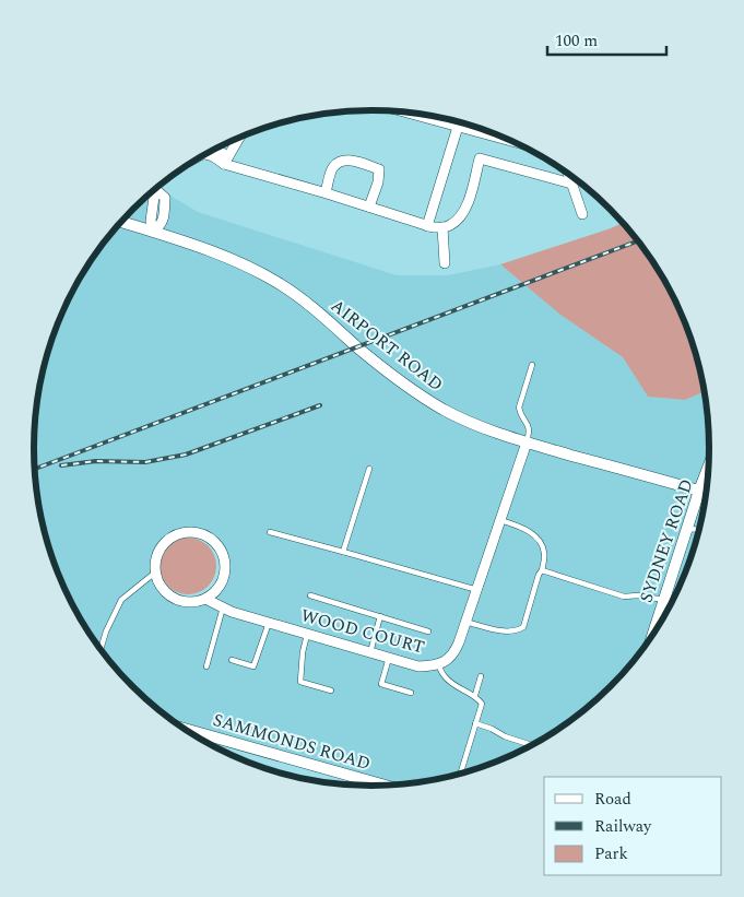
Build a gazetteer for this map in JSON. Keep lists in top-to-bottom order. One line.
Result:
{"streets":{"street":["AIRPORT ROAD","SYDNEY ROAD","WOOD COURT","SAMMONDS ROAD"]},"crossings":[["AIRPORT ROAD","SYDNEY ROAD"],["AIRPORT ROAD","WOOD COURT"]],"legend":["Road","Railway","Park"],"scale_bar":"100 m"}
